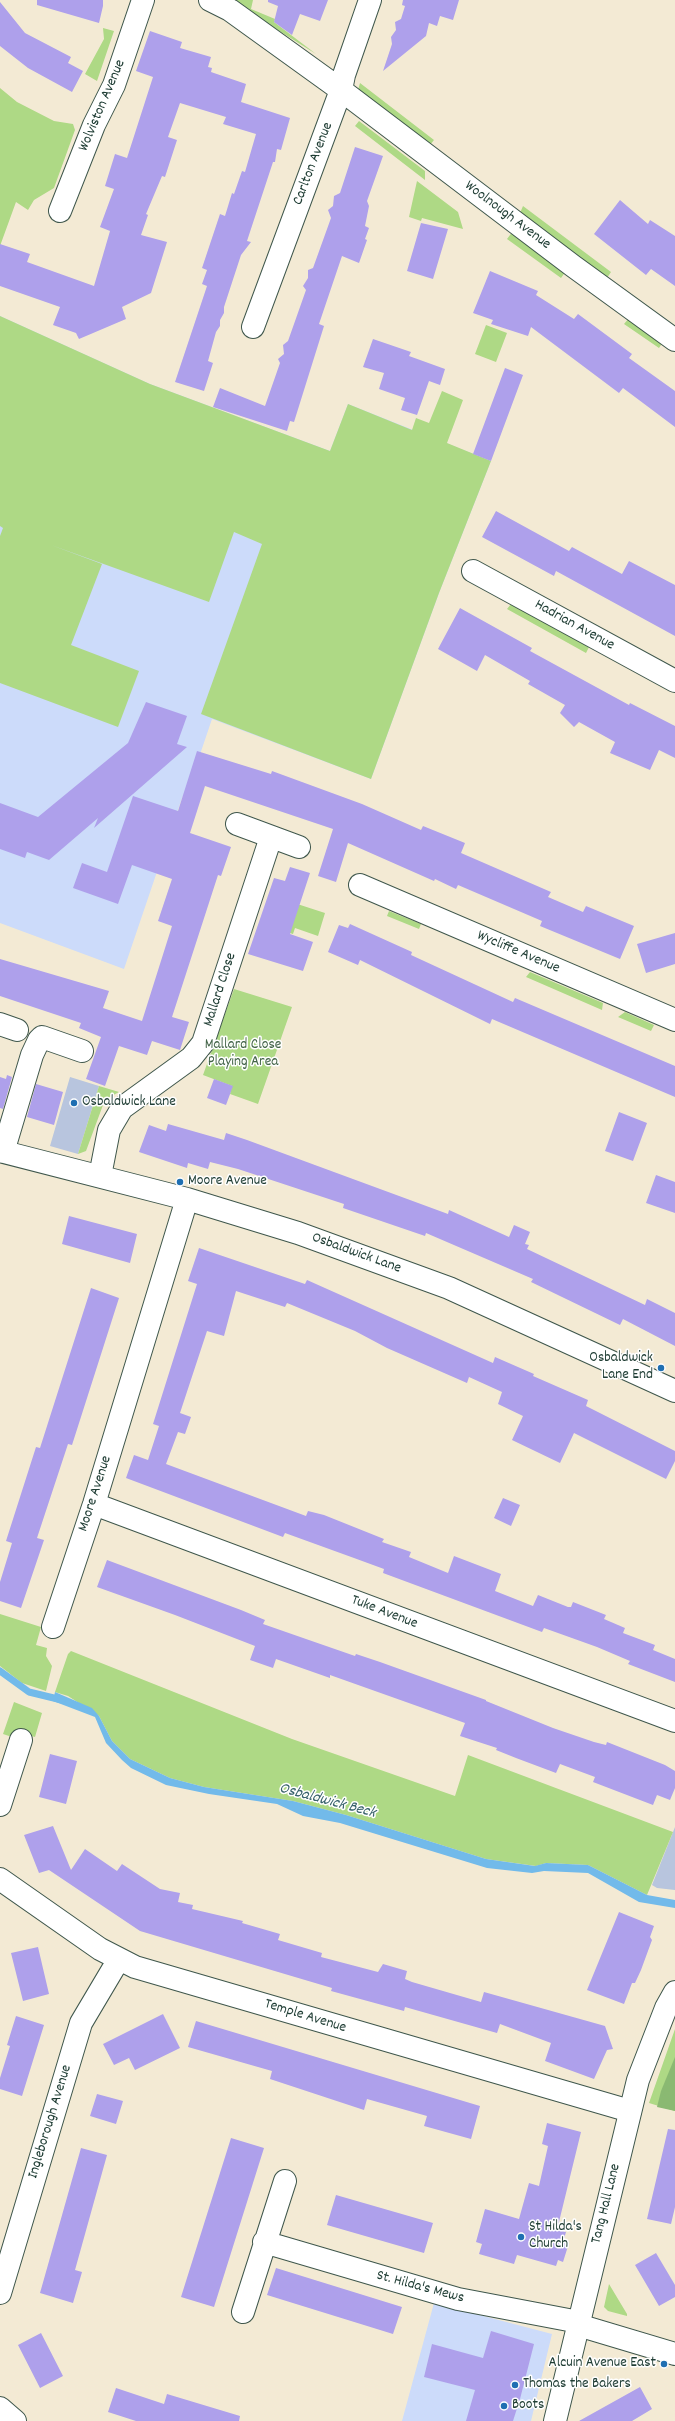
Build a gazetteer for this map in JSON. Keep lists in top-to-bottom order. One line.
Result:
{"streets":{"street":["Wolviston Avenue","Carlton Avenue","Woolnough Avenue","Hadrian Avenue","Wycliffe Avenue","Mallard Close","Osbaldwick Lane","Moore Avenue","Tuke Avenue","Temple Avenue","Ingleborough Avenue","Tang Hall Lane","St. Hilda's Mews"]},"crossings":[["Carlton Avenue","Woolnough Avenue"],["Mallard Close","Osbaldwick Lane"],["Osbaldwick Lane","Moore Avenue"],["Moore Avenue","Tuke Avenue"],["Temple Avenue","Ingleborough Avenue"],["Temple Avenue","Tang Hall Lane"],["Tang Hall Lane","St. Hilda's Mews"]],"water":["Osbaldwick Beck"],"parks":["Mallard Close Playing Area"],"places":["Osbaldwick Lane","Moore Avenue","Osbaldwick Lane End","St Hilda's Church","Alcuin Avenue East","Thomas the Bakers","Boots"]}
